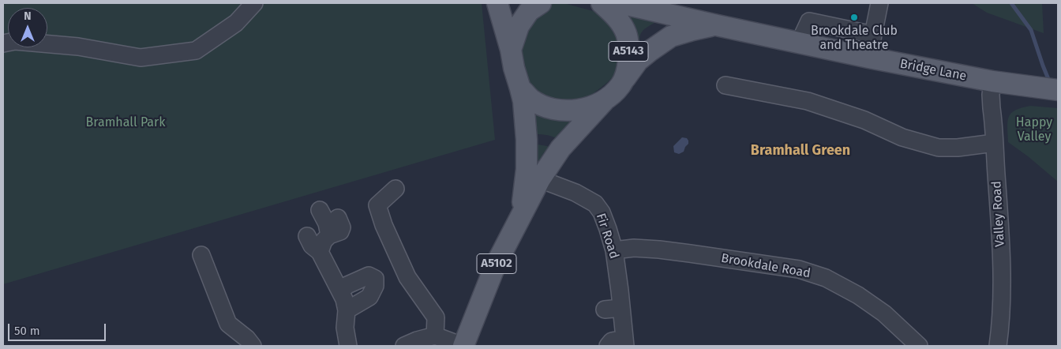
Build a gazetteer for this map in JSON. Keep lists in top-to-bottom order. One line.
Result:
{"streets":{"main road":["A5143","Bridge Lane","A5102"],"street":["Valley Road","Fir Road","Brookdale Road"]},"crossings":[["A5143","Bridge Lane"],["A5143","A5102"],["Bridge Lane","Valley Road"],["Fir Road","A5102"],["Fir Road","Brookdale Road"]],"districts":["Bramhall Green"],"parks":["Bramhall Park","Happy Valley"],"places":["Brookdale Club and Theatre"],"scale_bar":"50 m","north":"top"}
